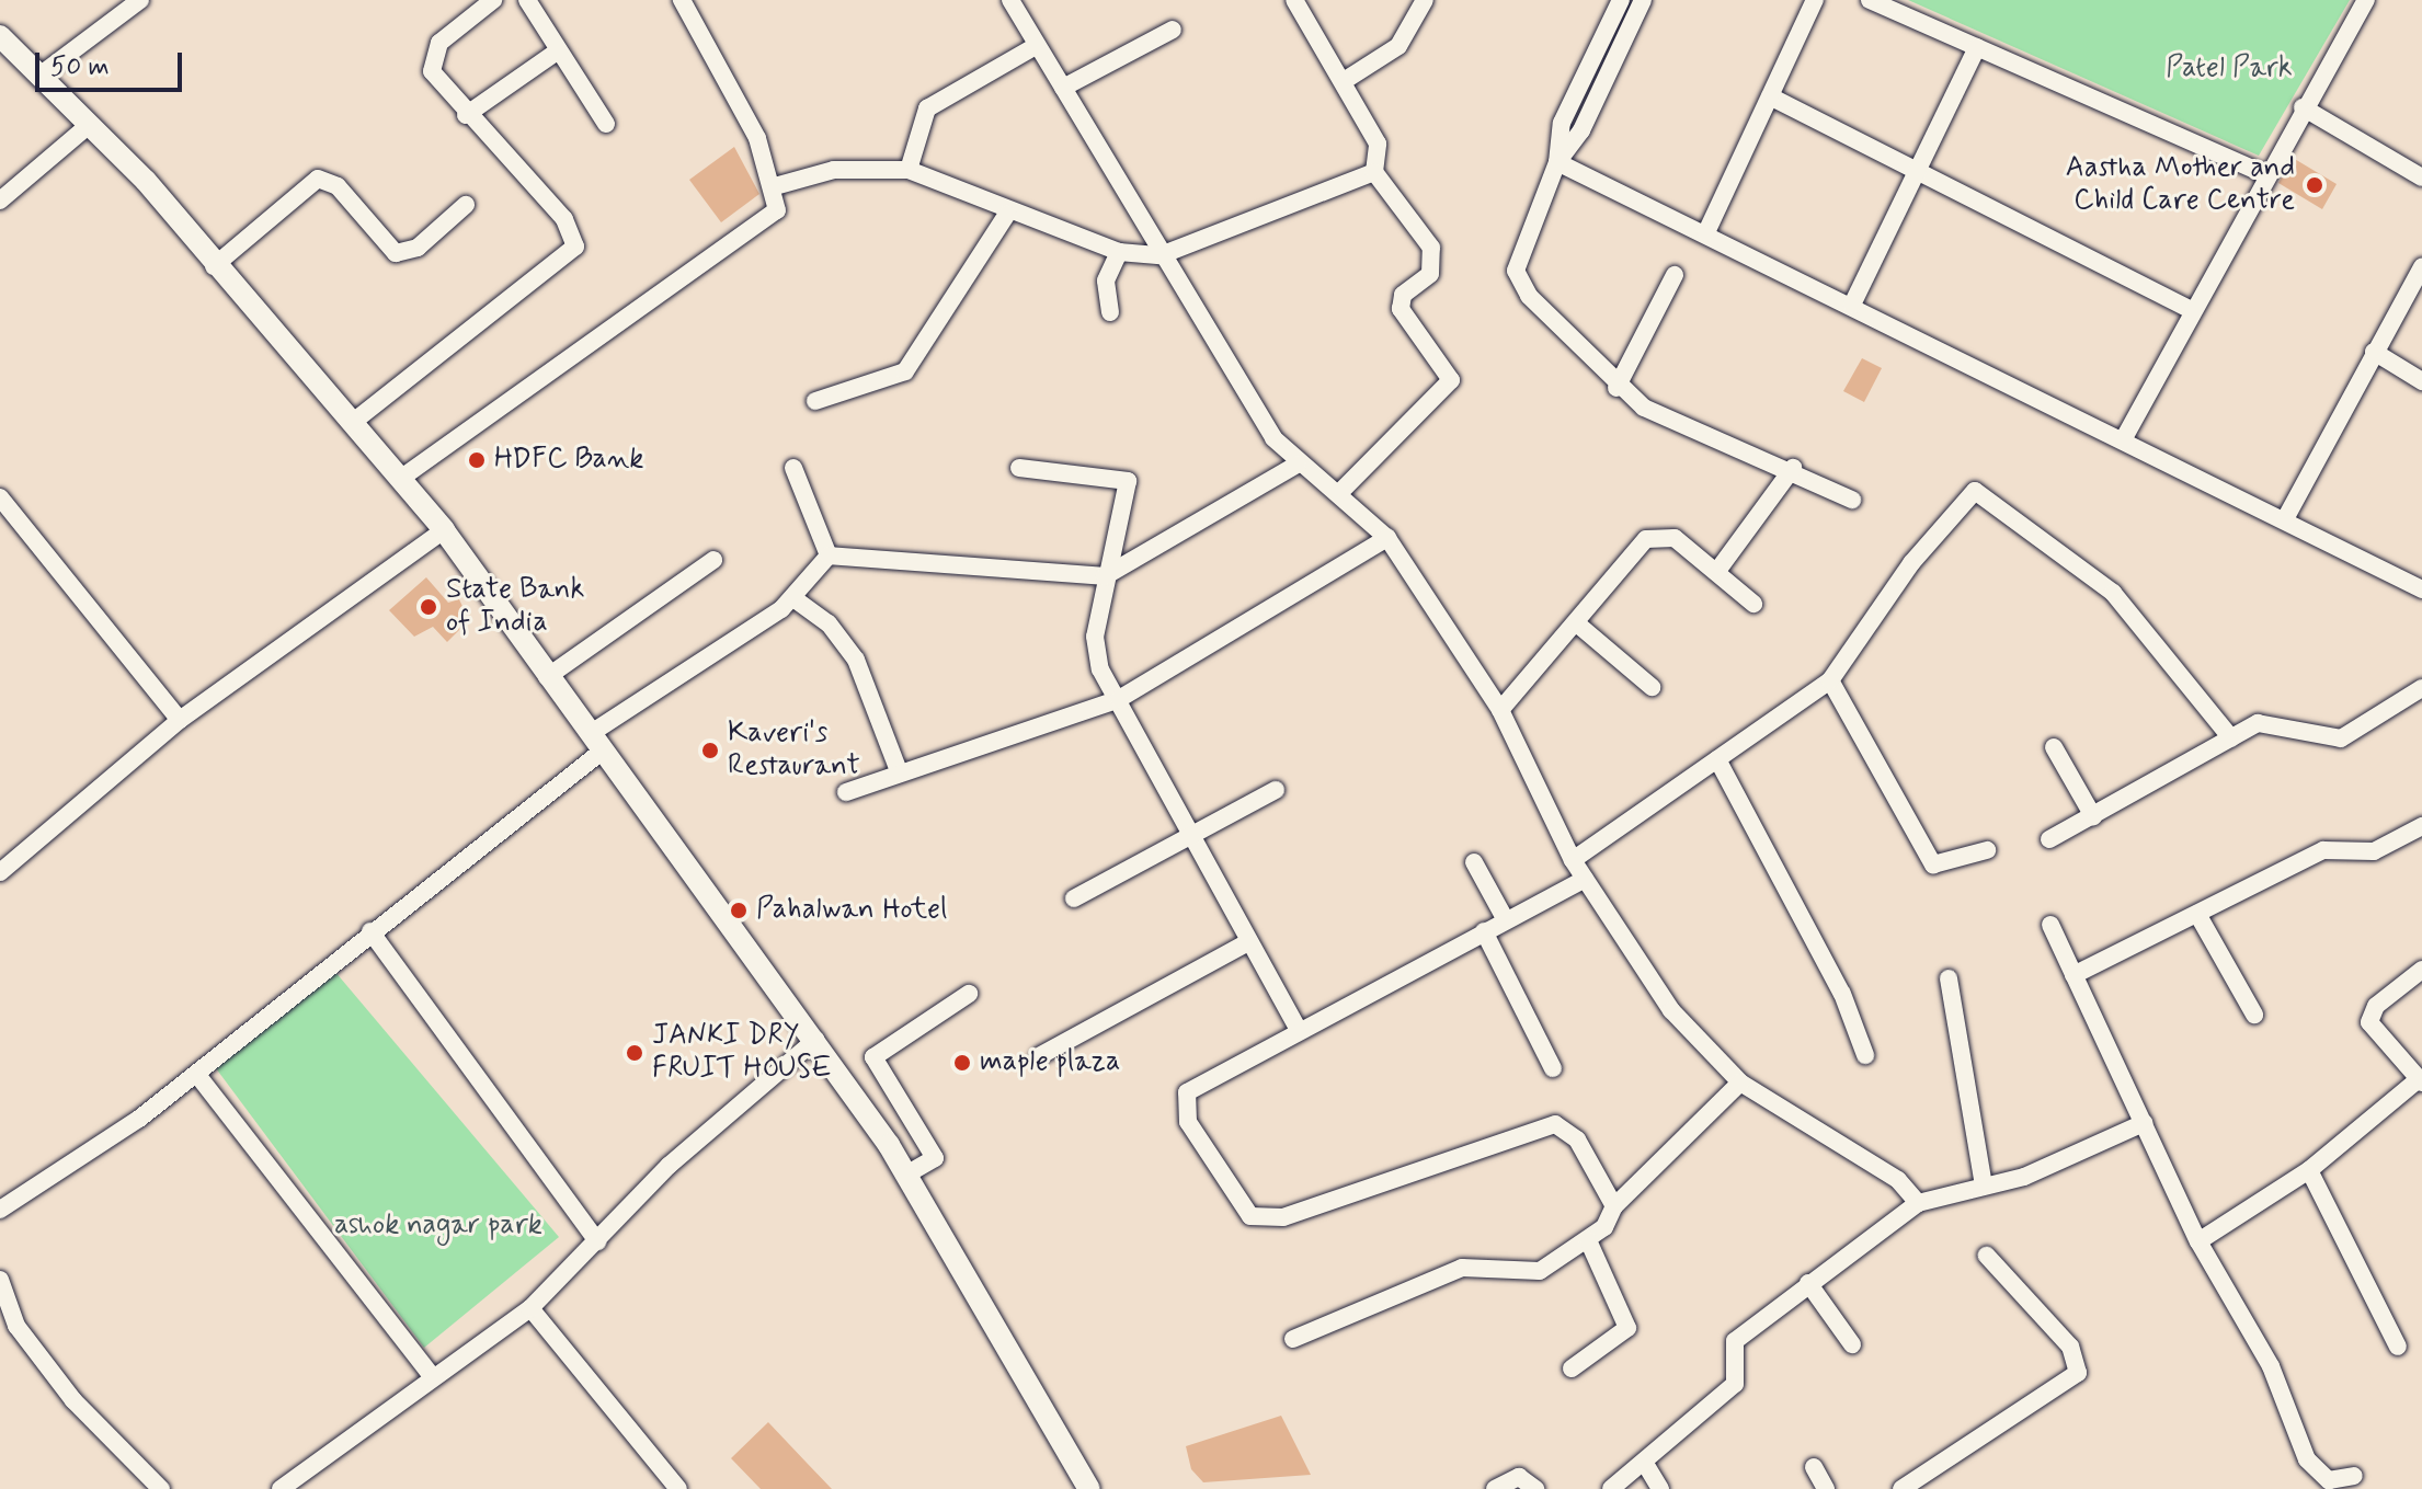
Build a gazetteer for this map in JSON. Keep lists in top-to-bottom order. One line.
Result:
{"parks":["Patel Park","ashok nagar park"],"places":["Aastha Mother and Child Care Centre","HDFC Bank","State Bank of India","Kaveri's Restaurant","Pahalwan Hotel","JANKI DRY FRUIT HOUSE","maple plaza"],"scale_bar":"50 m"}
